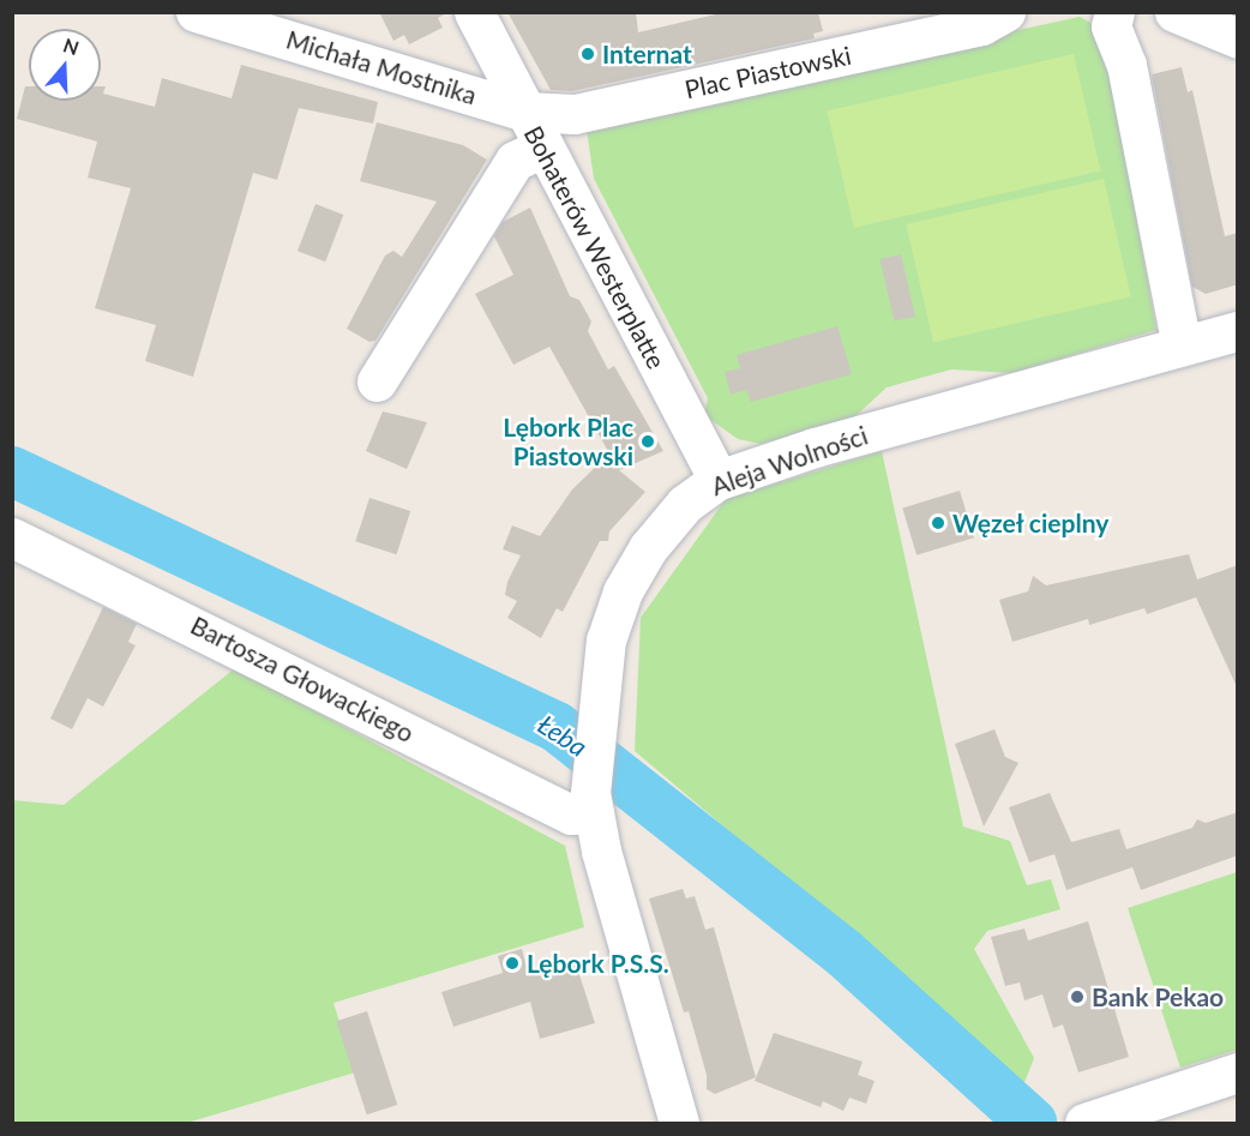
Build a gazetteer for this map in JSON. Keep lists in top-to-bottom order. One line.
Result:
{"streets":{"street":["Michała Mostnika","Plac Piastowski","Bohaterów Westerplatte","Aleja Wolności","Bartosza Głowackiego"]},"crossings":[["Michała Mostnika","Plac Piastowski"],["Michała Mostnika","Bohaterów Westerplatte"],["Plac Piastowski","Bohaterów Westerplatte"],["Bohaterów Westerplatte","Aleja Wolności"],["Aleja Wolności","Bartosza Głowackiego"]],"water":["Łeba"],"places":["Internat","Lębork Plac Piastowski","Węzeł cieplny","Lębork P.S.S.","Bank Pekao"],"north":"top"}
